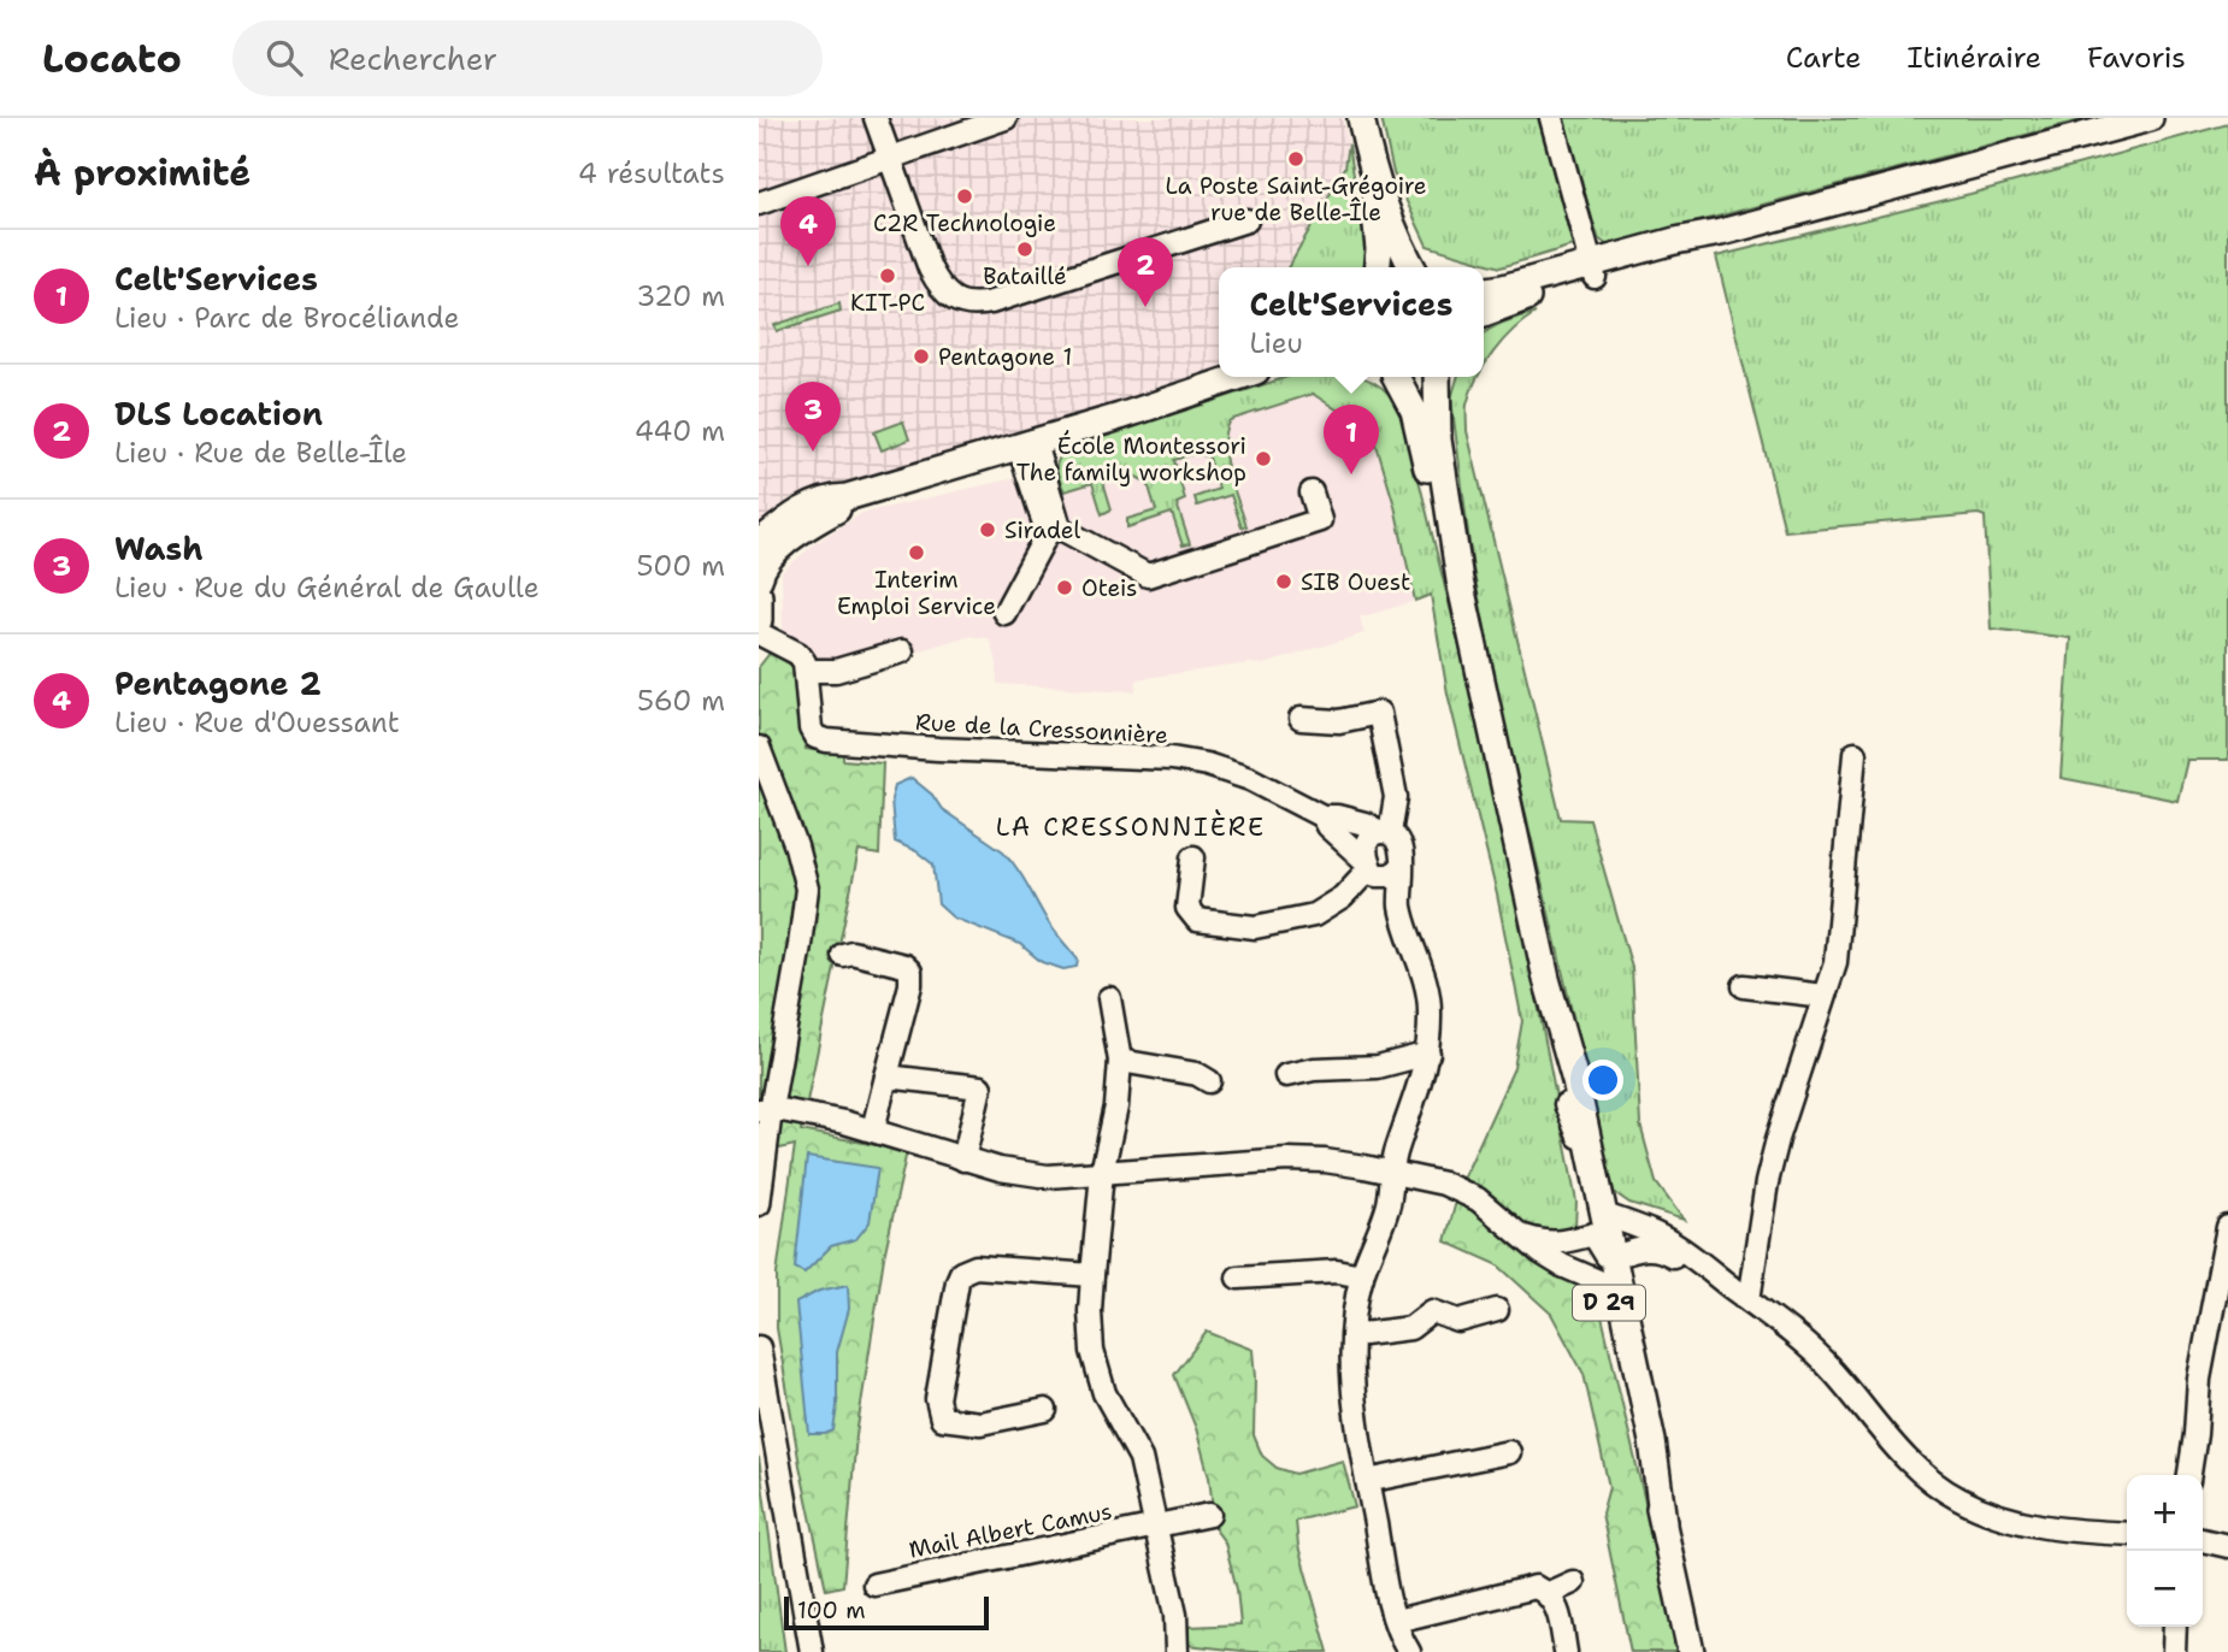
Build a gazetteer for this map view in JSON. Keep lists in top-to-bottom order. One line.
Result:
{"streets":{"main road":["D 29"],"street":["Rue de la Cressonnière","Mail Albert Camus"]},"districts":["LA CRESSONNIÈRE"],"places":["La Poste Saint-Grégoire rue de Belle-Île","C2R Technologie","Bataillé","KIT-PC","Pentagone 1","École Montessori The family workshop","Siradel","Interim Emploi Service","SIB Ouest","Oteis"],"scale_bar":"100 m","page":{"header":"Locato","search":"Rechercher","nav":["Carte","Itinéraire","Favoris"],"heading":["À proximité","4 résultats"],"pins":["4","2","3","1"],"list":[{"mark":"1","name":"Celt'Services","note":"Lieu · Parc de Brocéliande","value":"320 m"},{"mark":"2","name":"DLS Location","note":"Lieu · Rue de Belle-Île","value":"440 m"},{"mark":"3","name":"Wash","note":"Lieu · Rue du Général de Gaulle","value":"500 m"},{"mark":"4","name":"Pentagone 2","note":"Lieu · Rue d'Ouessant","value":"560 m"}],"popup":["Celt'Services","Lieu"],"map_buttons":["+","−"],"scale":"100 m"}}
